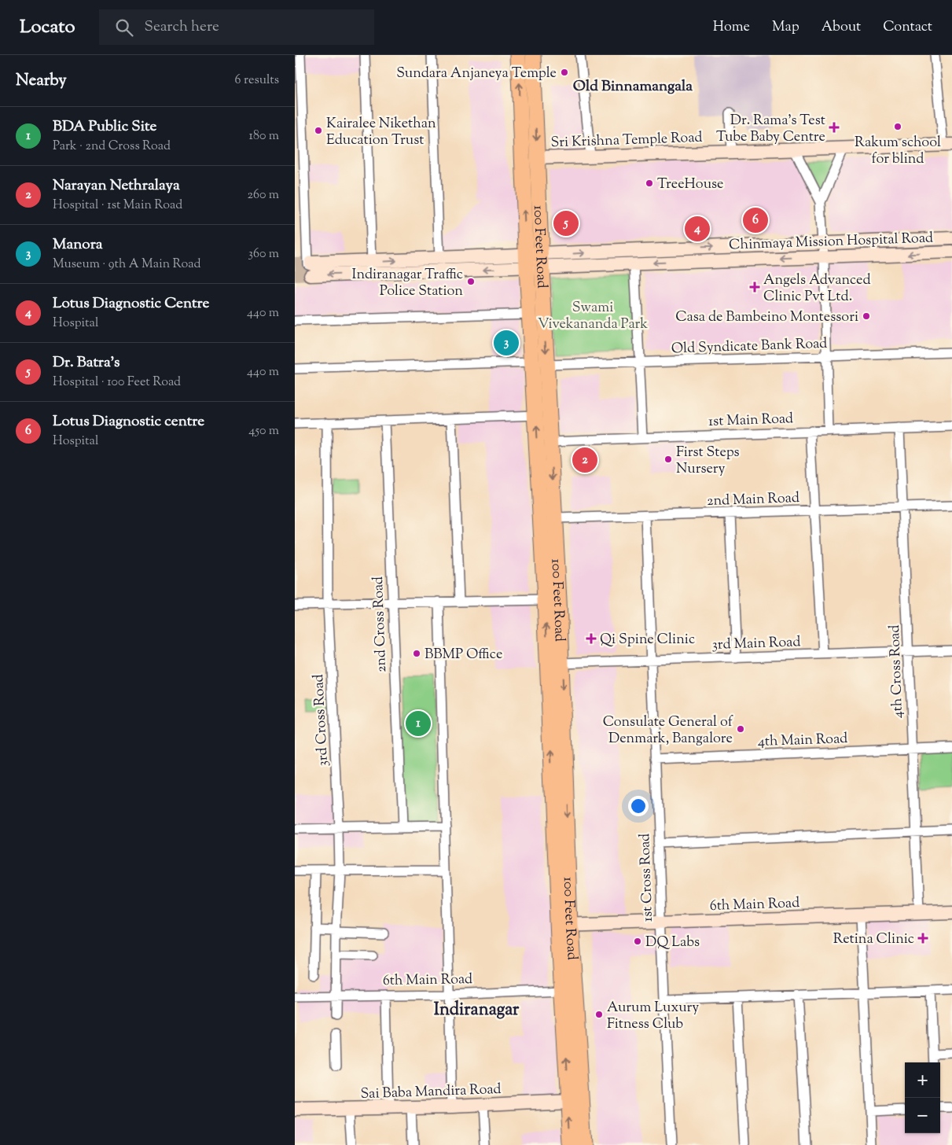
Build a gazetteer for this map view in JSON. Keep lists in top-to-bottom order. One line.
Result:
{"streets":{"main road":["Sri Krishna Temple Road","Chinmaya Mission Hospital Road","100 Feet Road","6th Main Road","Sai Baba Mandira Road"],"street":["Old Syndicate Bank Road","1st Main Road","2nd Main Road","2nd Cross Road","3rd Main Road","4th Cross Road","3rd Cross Road","4th Main Road","1st Cross Road"]},"crossings":[["Sri Krishna Temple Road","100 Feet Road"],["Chinmaya Mission Hospital Road","100 Feet Road"],["100 Feet Road","Old Syndicate Bank Road"],["100 Feet Road","1st Main Road"],["100 Feet Road","2nd Main Road"],["100 Feet Road","3rd Main Road"],["100 Feet Road","6th Main Road"],["100 Feet Road","Sai Baba Mandira Road"],["1st Main Road","4th Cross Road"],["2nd Main Road","4th Cross Road"],["2nd Main Road","1st Cross Road"],["3rd Main Road","4th Cross Road"],["3rd Main Road","1st Cross Road"],["4th Cross Road","4th Main Road"],["4th Cross Road","6th Main Road"],["3rd Cross Road","6th Main Road"],["4th Main Road","1st Cross Road"],["1st Cross Road","6th Main Road"]],"districts":["Old Binnamangala","Indiranagar"],"parks":["Swami Vivekananda Park"],"places":{"other":["Sundara Anjaneya Temple","Rakum school for blind","Kairalee Nikethan Education Trust","TreeHouse","Indiranagar Traffic Police Station","Casa de Bambeino Montessori","First Steps Nursery","BBMP Office","Consulate General of Denmark, Bangalore","DQ Labs","Aurum Luxury Fitness Club"],"health":["Dr. Rama's Test Tube Baby Centre","Angels Advanced Clinic Pvt Ltd.","Qi Spine Clinic","Retina Clinic"]},"page":{"header":"Locato","search":"Search here","nav":["Home","Map","About","Contact"],"heading":["Nearby","6 results"],"list":[{"mark":"1","name":"BDA Public Site","note":"Park · 2nd Cross Road","value":"180 m"},{"mark":"2","name":"Narayan Nethralaya","note":"Hospital · 1st Main Road","value":"260 m"},{"mark":"3","name":"Manora","note":"Museum · 9th A Main Road","value":"360 m"},{"mark":"4","name":"Lotus Diagnostic Centre","note":"Hospital","value":"440 m"},{"mark":"5","name":"Dr. Batra's","note":"Hospital · 100 Feet Road","value":"440 m"},{"mark":"6","name":"Lotus Diagnostic centre","note":"Hospital","value":"450 m"}],"pins":["6","5","4","3","2","1"],"map_buttons":["+","−"]}}
